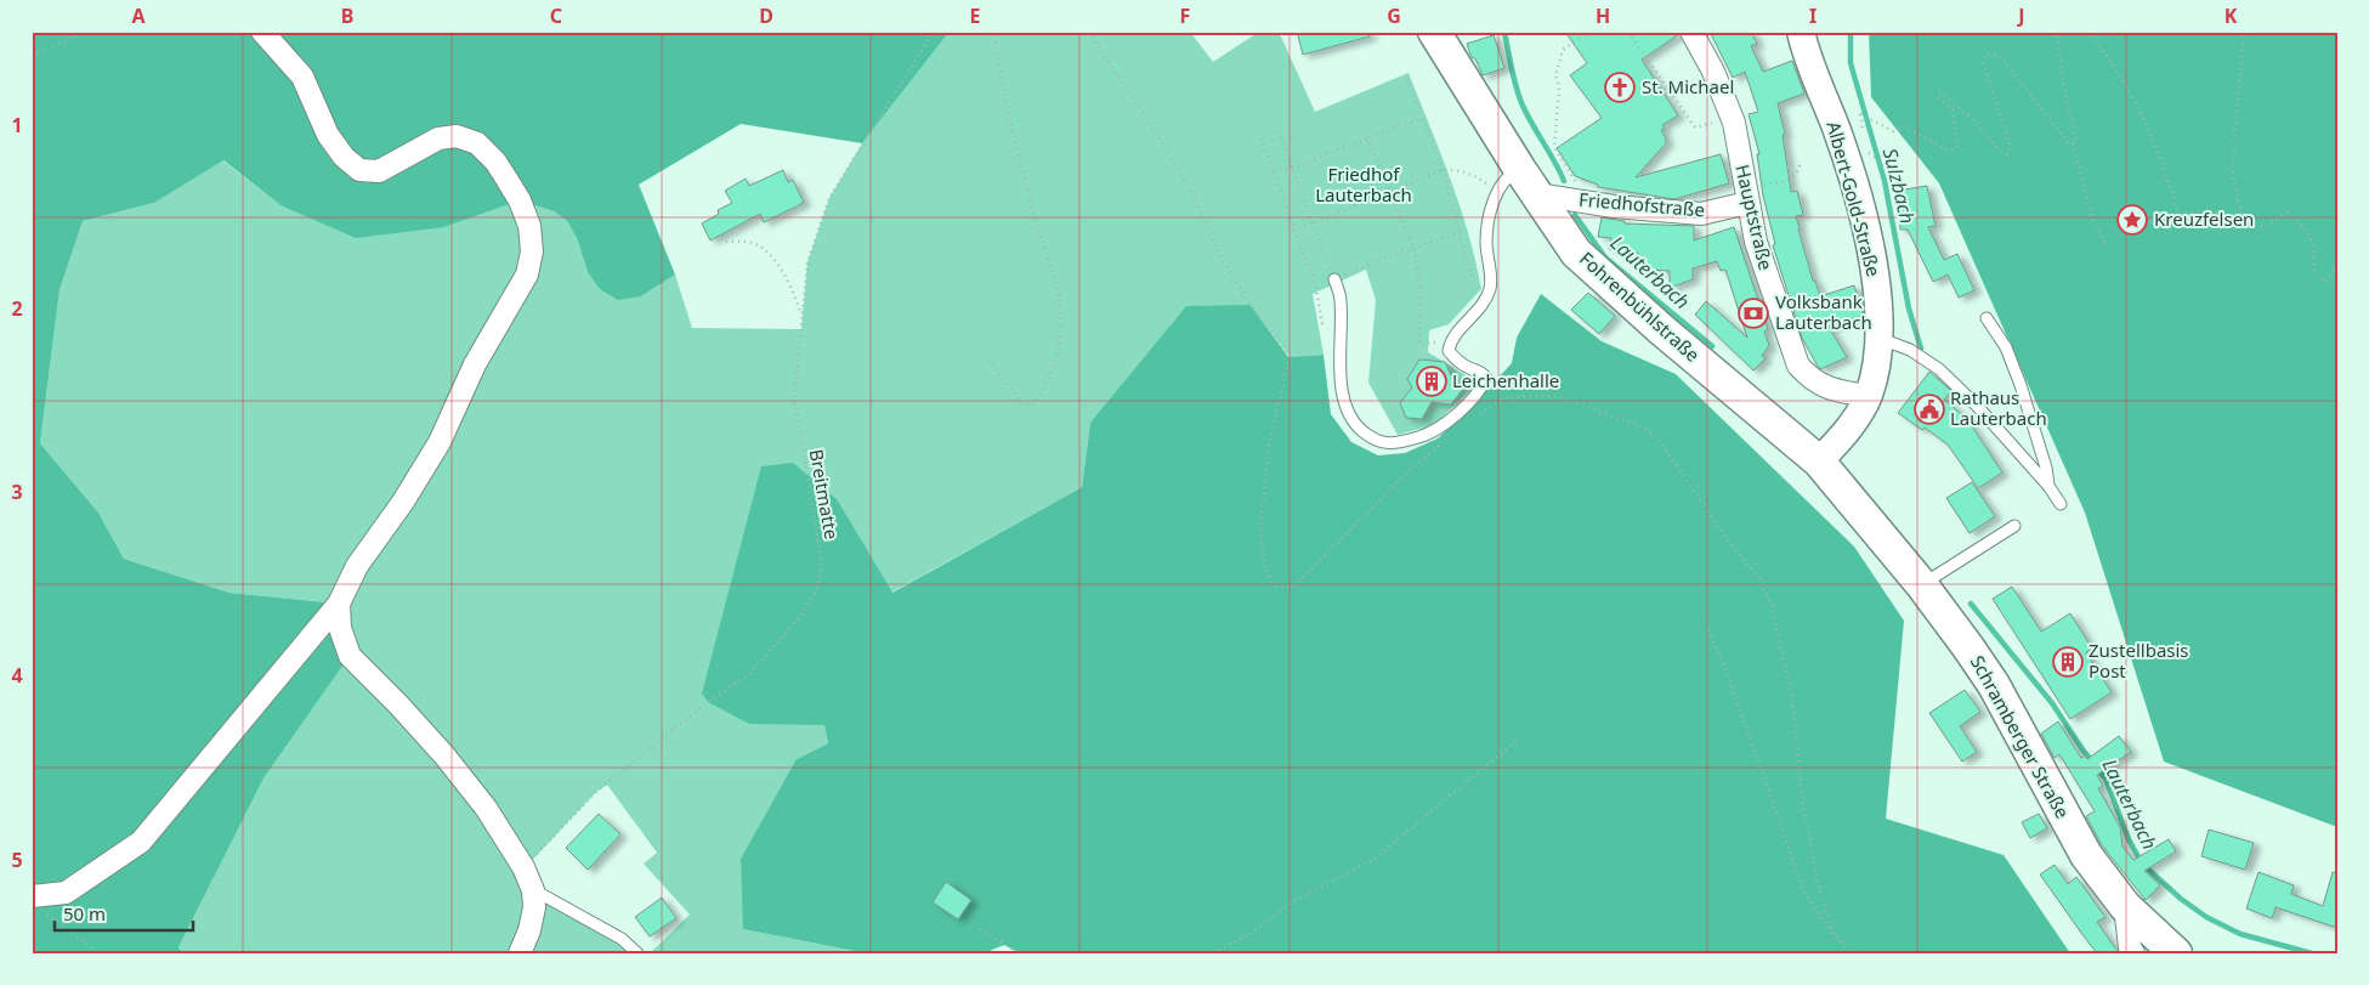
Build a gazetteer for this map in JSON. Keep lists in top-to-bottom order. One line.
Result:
{"streets":{"main road":["Fohrenbühlstraße","Schramberger Straße"],"street":["Albert-Gold-Straße","Friedhofstraße","Hauptstraße"],"path":["Breitmatte"]},"crossings":[["Albert-Gold-Straße","Hauptstraße"],["Albert-Gold-Straße","Fohrenbühlstraße"],["Albert-Gold-Straße","Schramberger Straße"],["Friedhofstraße","Hauptstraße"],["Friedhofstraße","Fohrenbühlstraße"],["Fohrenbühlstraße","Schramberger Straße"]],"water":["Sulzbach","Lauterbach"],"parks":["Friedhof Lauterbach"],"places":{"church":["St. Michael"],"place":["Kreuzfelsen"],"bank":["Volksbank Lauterbach"],"building":["Leichenhalle","Zustellbasis Post"],"public building":["Rathaus Lauterbach"]},"scale_bar":"50 m","grid":{"columns":["A","B","C","D","E","F","G","H","I","J","K"],"rows":["1","2","3","4","5"]}}
